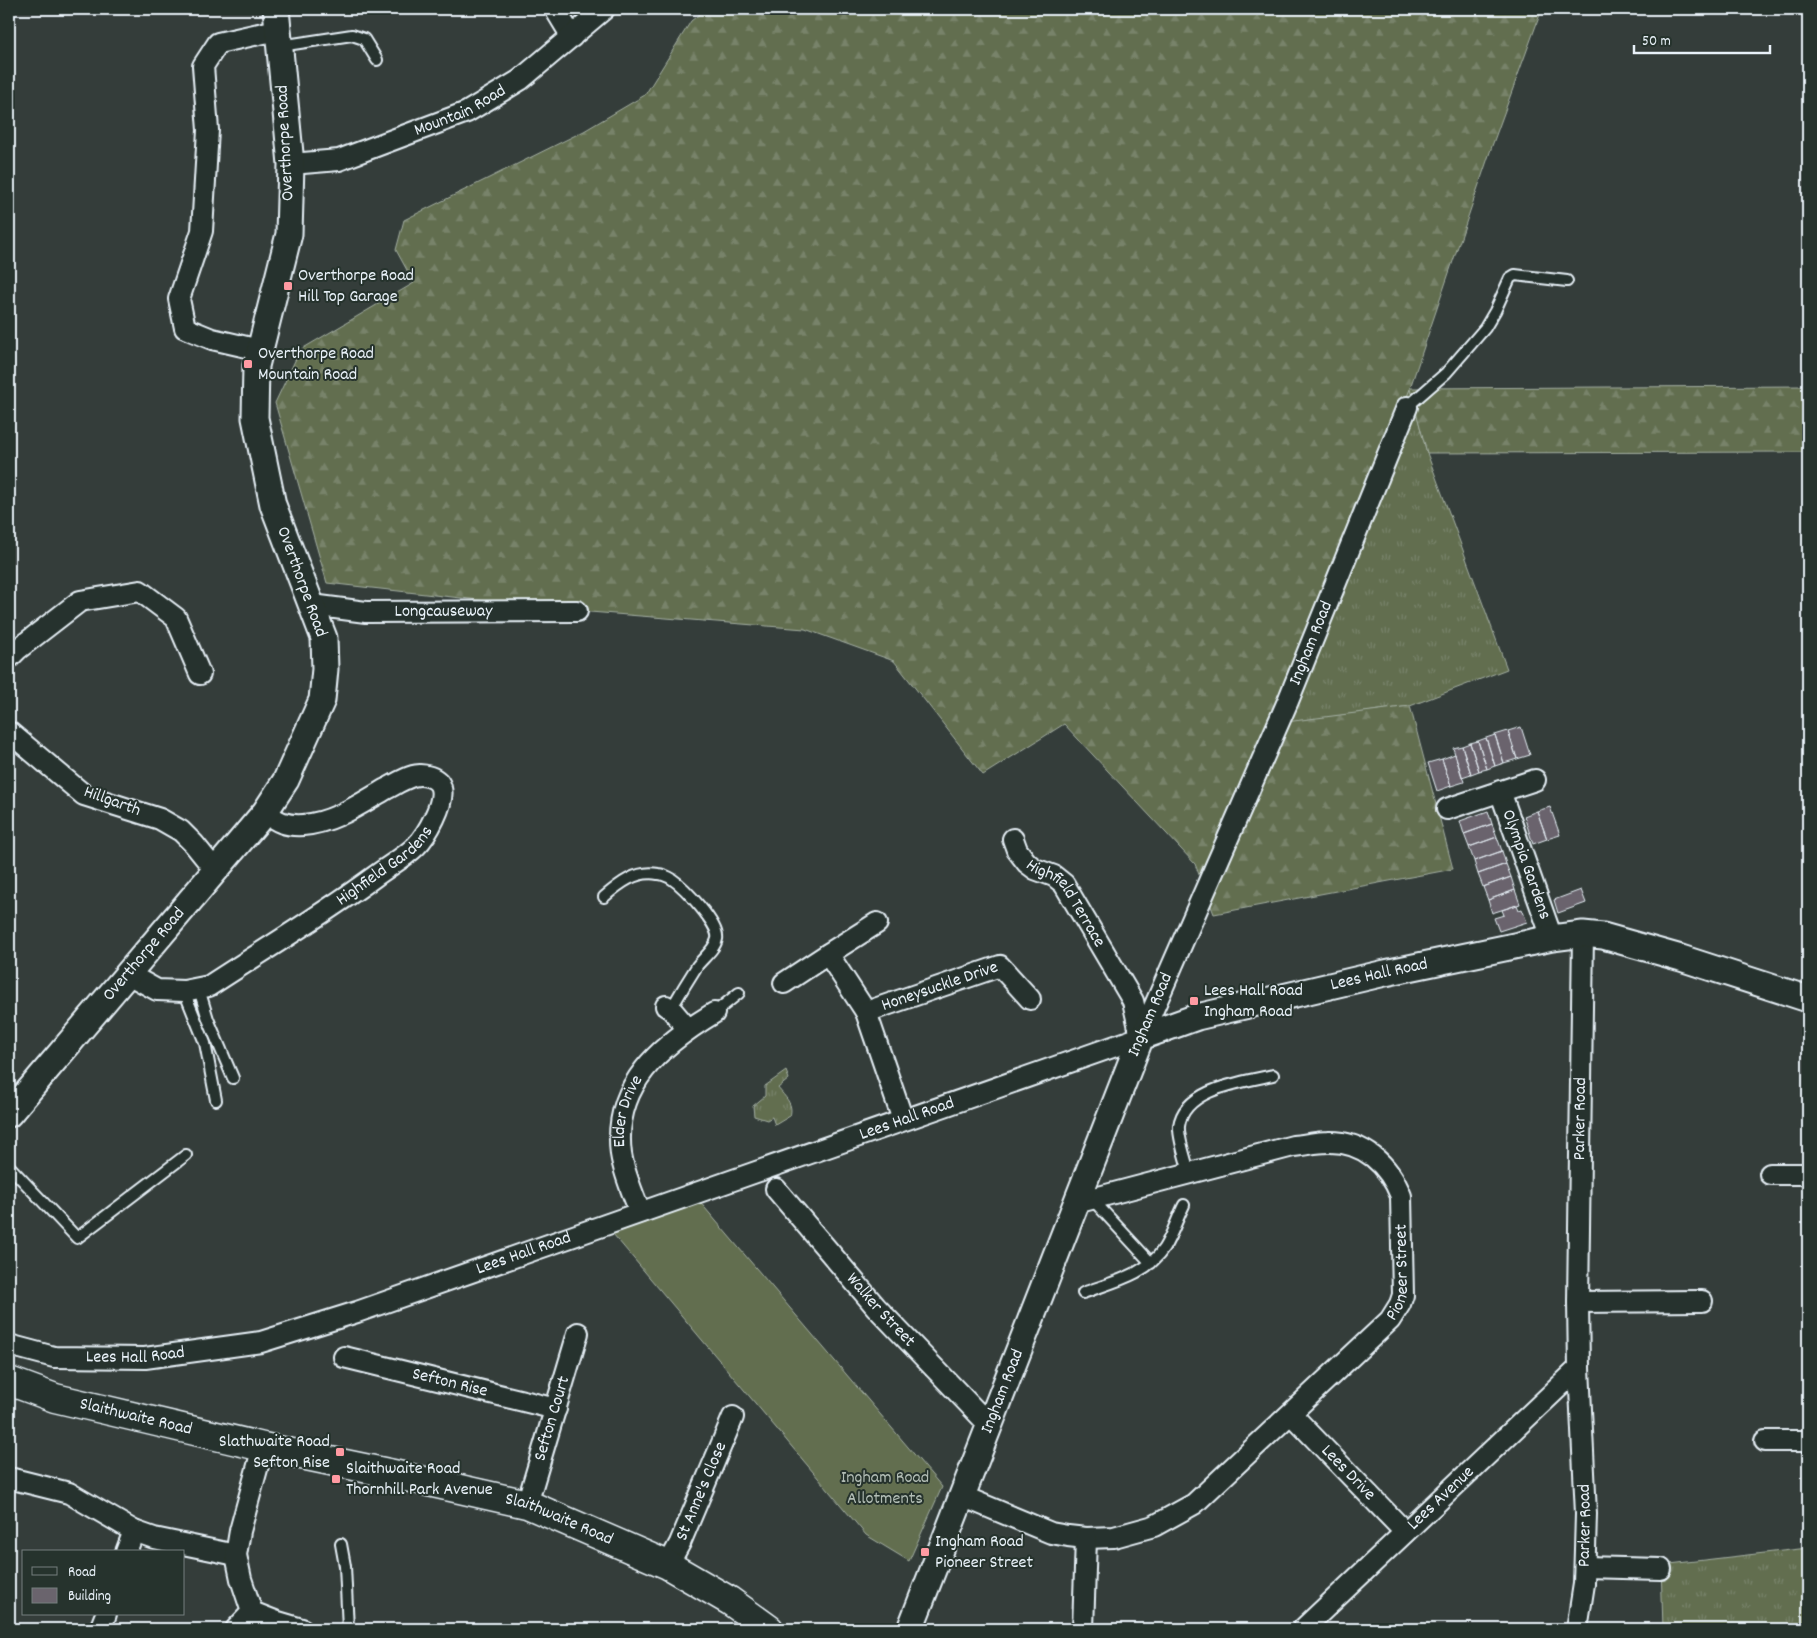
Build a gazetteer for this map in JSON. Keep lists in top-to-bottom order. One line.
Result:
{"streets":{"main road":["Slaithwaite Road"],"street":["Mountain Road","Overthorpe Road","Longcauseway","Ingham Road","Hillgarth","Highfield Gardens","Olympia Gardens","Highfield Terrace","Lees Hall Road","Honeysuckle Drive","Elder Drive","Parker Road","Pioneer Street","Walker Street","Sefton Rise","Sefton Court","Lees Drive","St Anne's Close","Lees Avenue"]},"crossings":[["Mountain Road","Overthorpe Road"],["Overthorpe Road","Longcauseway"],["Overthorpe Road","Hillgarth"],["Overthorpe Road","Highfield Gardens"],["Ingham Road","Highfield Terrace"],["Ingham Road","Lees Hall Road"],["Ingham Road","Pioneer Street"],["Ingham Road","Walker Street"],["Olympia Gardens","Lees Hall Road"],["Highfield Terrace","Lees Hall Road"],["Lees Hall Road","Honeysuckle Drive"],["Lees Hall Road","Elder Drive"],["Lees Hall Road","Parker Road"],["Parker Road","Lees Avenue"],["Pioneer Street","Lees Drive"],["Sefton Rise","Sefton Court"],["Slaithwaite Road","Sefton Court"],["Slaithwaite Road","St Anne's Close"],["Lees Drive","Lees Avenue"]],"parks":["Ingham Road Allotments"],"places":{"transit":["Overthorpe Road Hill Top Garage","Overthorpe Road Mountain Road","Lees Hall Road Ingham Road","Slathwaite Road Sefton Rise","Slaithwaite Road Thornhill Park Avenue","Ingham Road Pioneer Street"]},"legend":["Road","Building"],"scale_bar":"50 m"}
